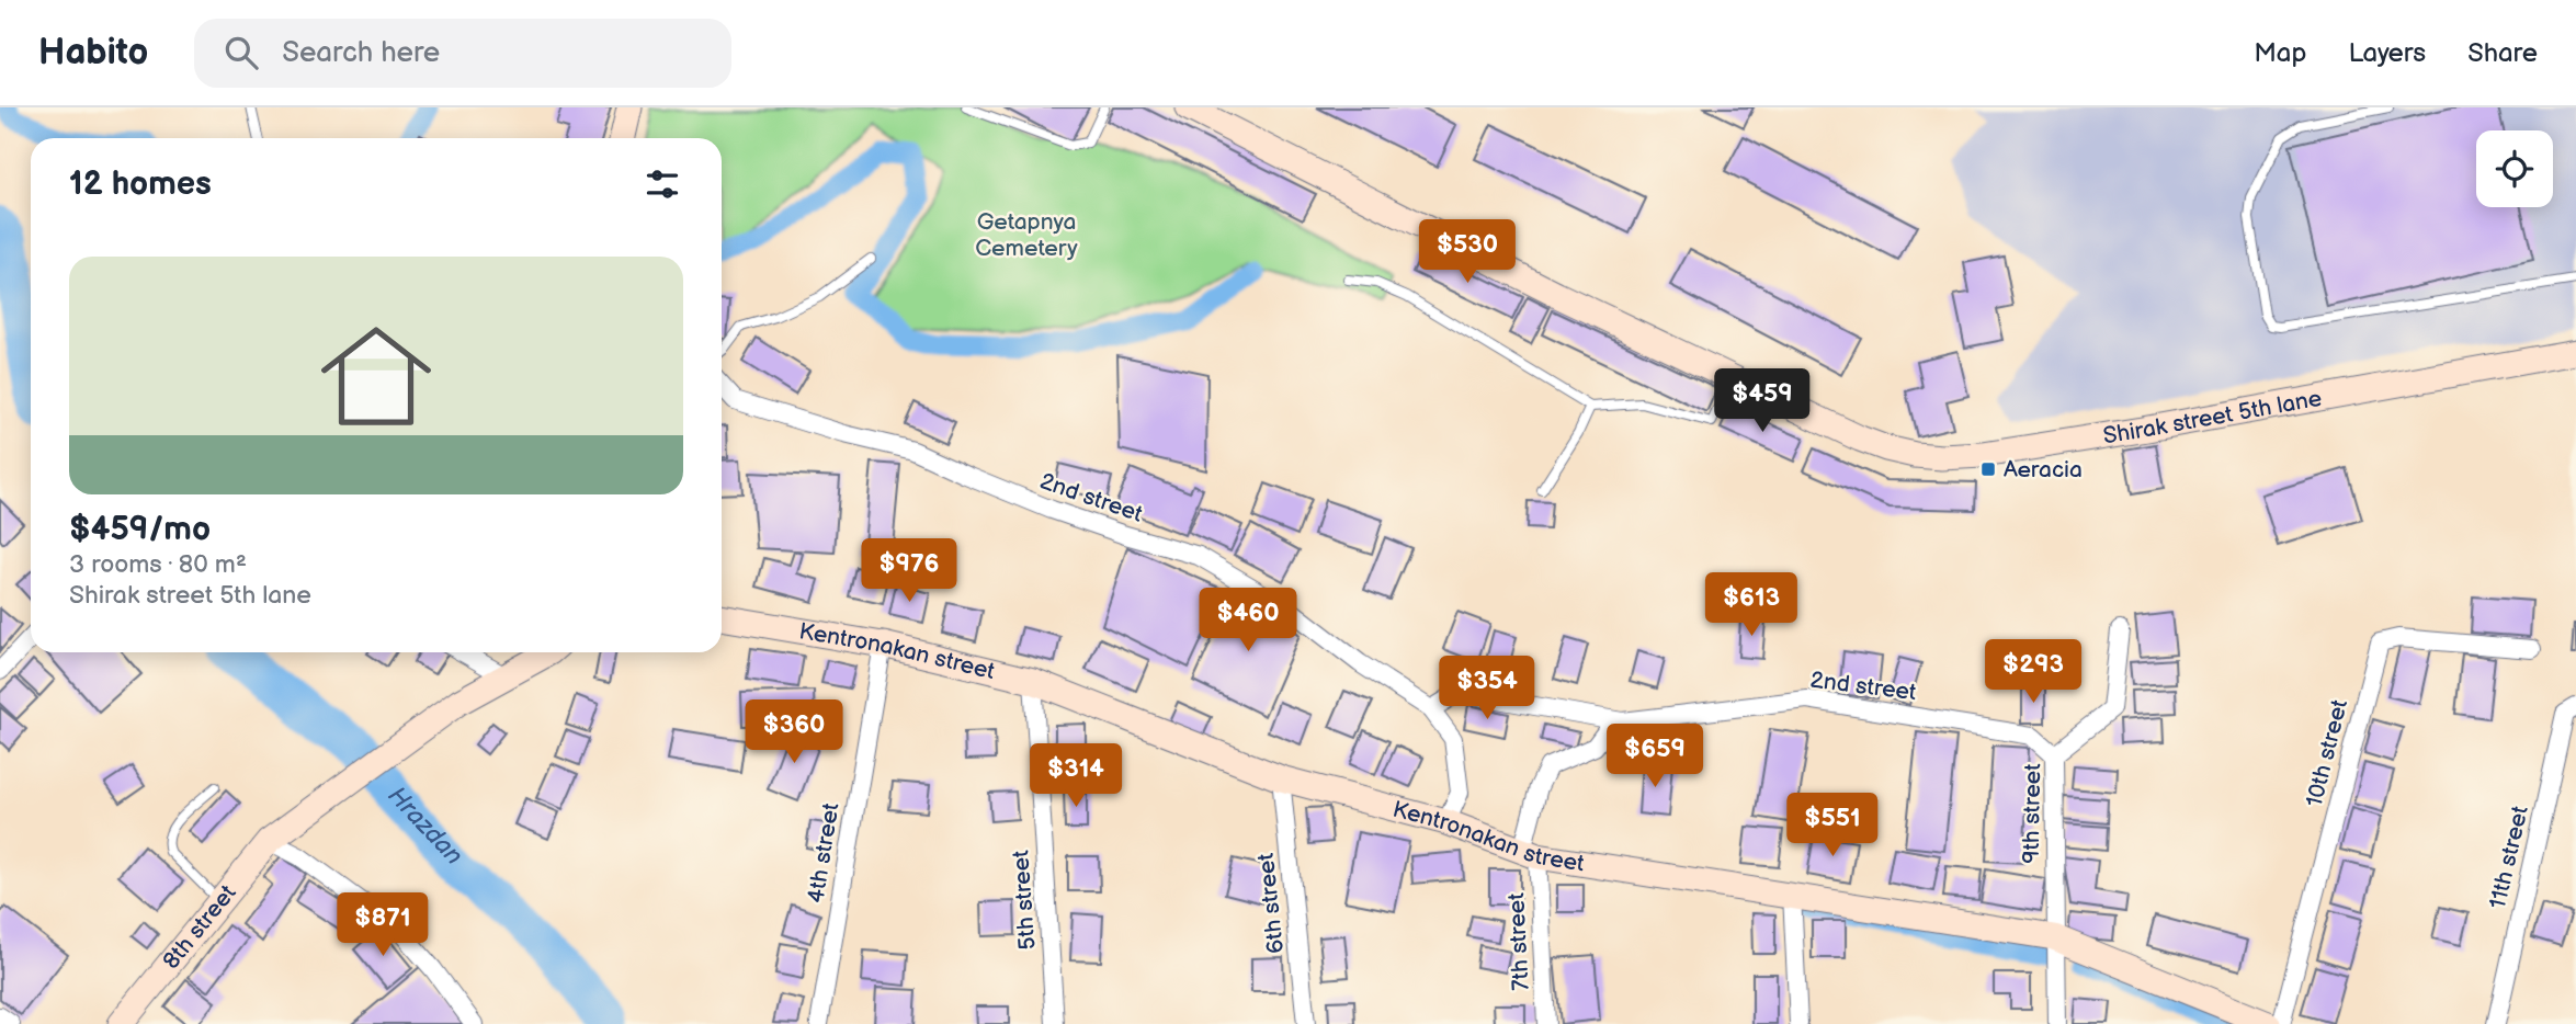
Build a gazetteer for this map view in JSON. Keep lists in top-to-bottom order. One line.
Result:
{"streets":{"main road":["Shirak street 5th lane","Kentronakan street","8th street"],"street":["2nd street","10th street","9th street","4th street","11th street","5th street","6th street","7th street"]},"crossings":[["2nd street","Kentronakan street"],["2nd street","9th street"],["Kentronakan street","9th street"],["Kentronakan street","4th street"],["Kentronakan street","5th street"],["Kentronakan street","6th street"],["Kentronakan street","7th street"]],"water":["Hrazdan"],"parks":["Getapnya Cemetery"],"places":{"transit":["Aeracia"]},"page":{"header":"Habito","search":"Search here","nav":["Map","Layers","Share"],"heading":"12 homes","price":["$530","$459","$976","$613","$460","$293","$354","$360","$659","$314","$551","$871"],"list":[{"name":"$459/mo","note":"3 rooms · 80 m² · Shirak street 5th lane"}]}}
